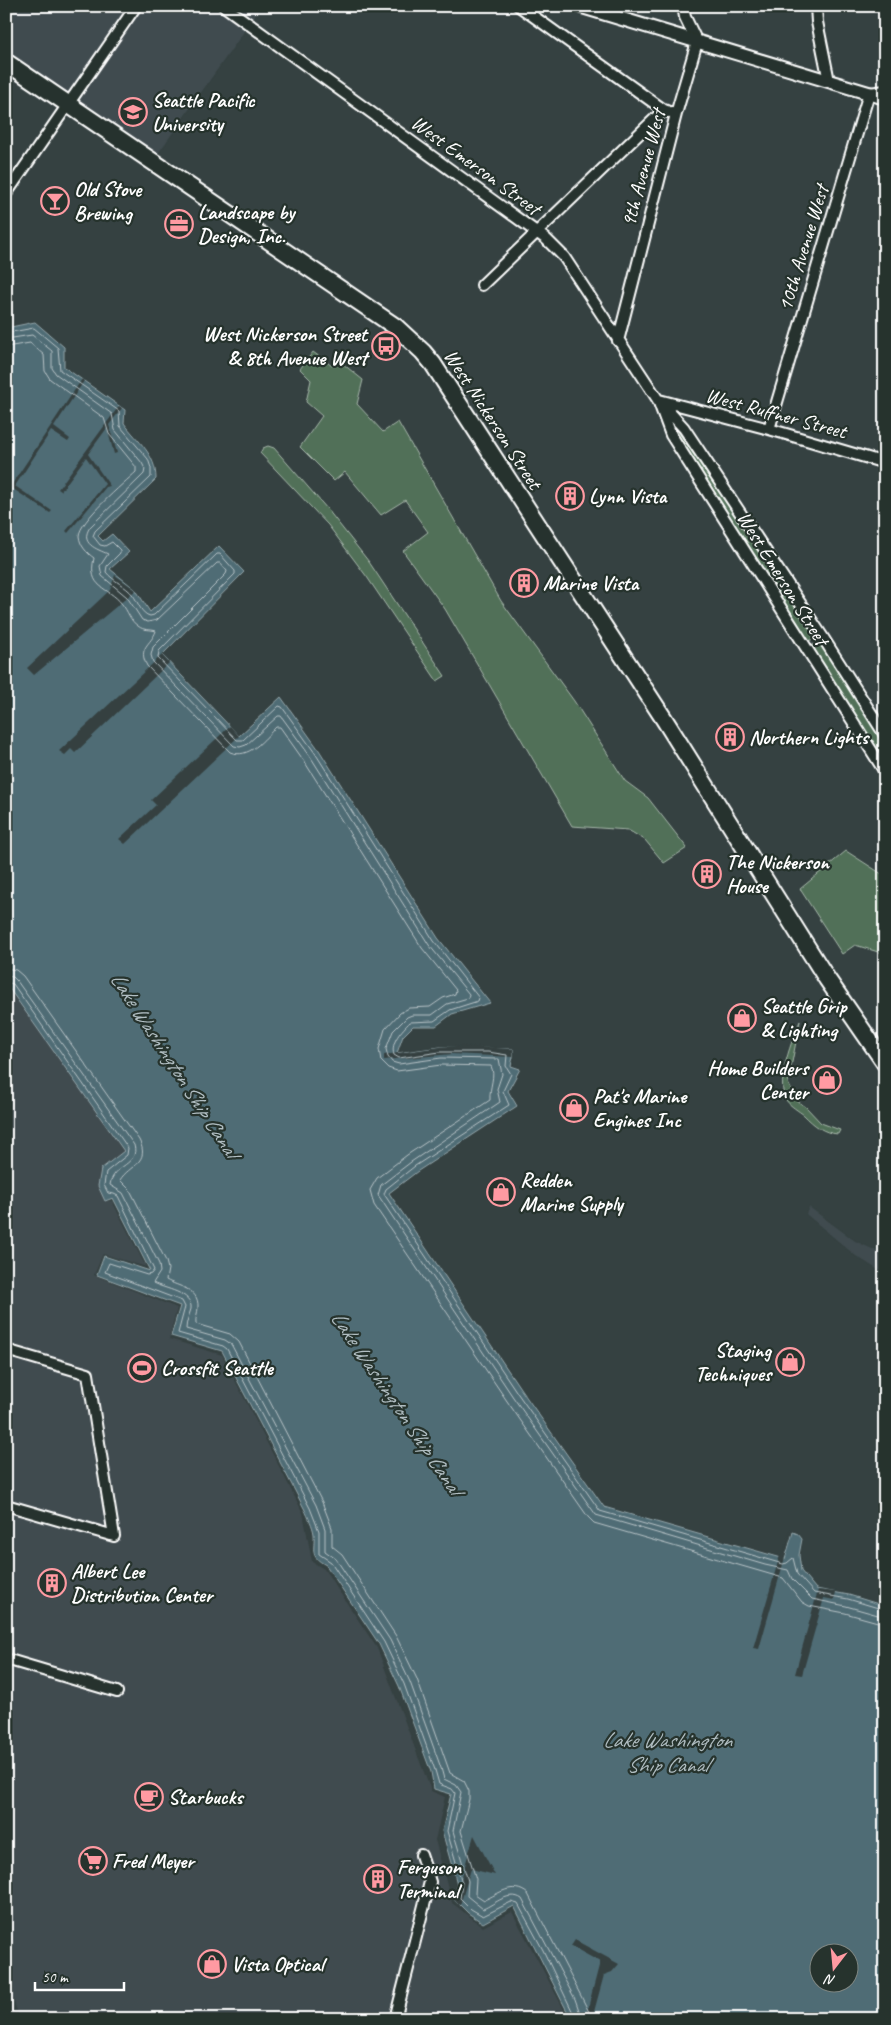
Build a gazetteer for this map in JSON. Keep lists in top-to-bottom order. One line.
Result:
{"streets":{"main road":["West Nickerson Street"],"street":["West Emerson Street","9th Avenue West","10th Avenue West","West Ruffner Street"]},"crossings":[["West Emerson Street","9th Avenue West"],["West Emerson Street","West Ruffner Street"],["10th Avenue West","West Ruffner Street"]],"water":["Lake Washington Ship Canal"],"places":{"school or university":["Seattle Pacific University"],"bar":["Old Stove Brewing"],"office":["Landscape by Design, Inc."],"bus stop":["West Nickerson Street & 8th Avenue West"],"building":["Lynn Vista","Marine Vista","Northern Lights","The Nickerson House","Albert Lee Distribution Center","Ferguson Terminal"],"shop":["Seattle Grip & Lighting","Home Builders Center","Pat's Marine Engines Inc","Redden Marine Supply","Staging Techniques","Vista Optical"],"sports":["Crossfit Seattle"],"cafe":["Starbucks"],"supermarket":["Fred Meyer"]},"scale_bar":"50 m","north":"bottom"}
